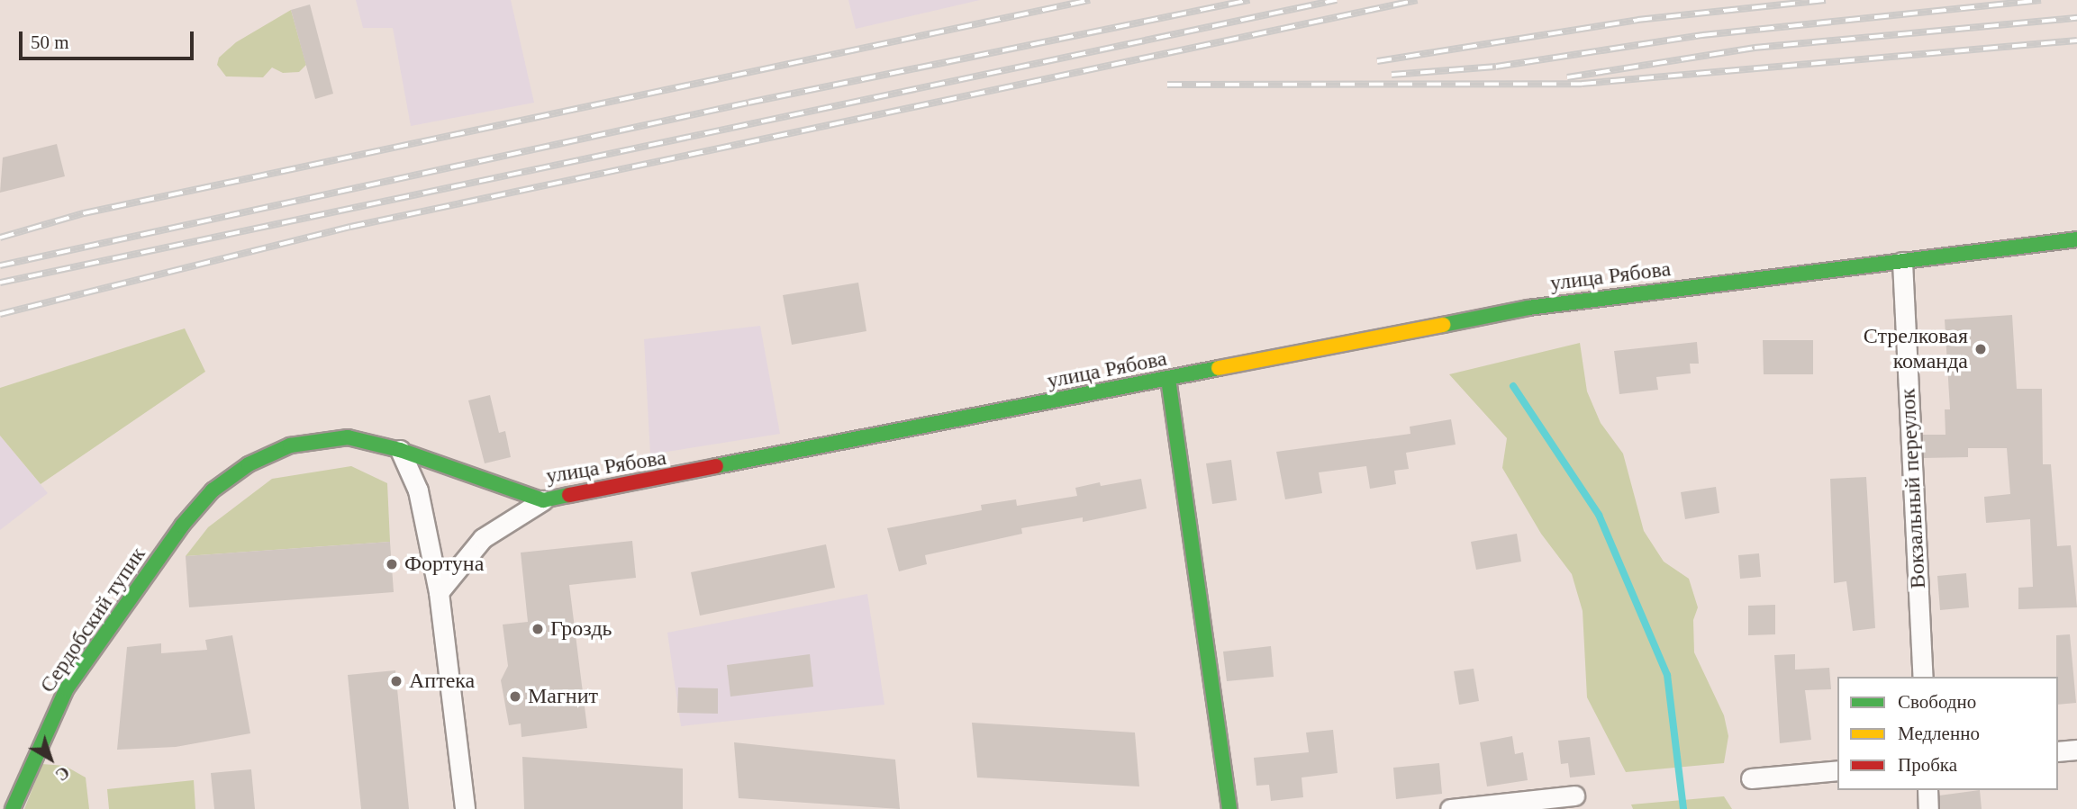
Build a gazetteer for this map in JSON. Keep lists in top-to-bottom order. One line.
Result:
{"streets":{"street":["улица Рябова","Вокзальный переулок","Сердобский тупик"]},"crossings":[["улица Рябова","Вокзальный переулок"],["улица Рябова","Сердобский тупик"]],"places":["Стрелковая команда","Фортуна","Гроздь","Аптека","Магнит"],"legend":["Свободно","Медленно","Пробка"],"scale_bar":"50 m","north":"bottom right"}
